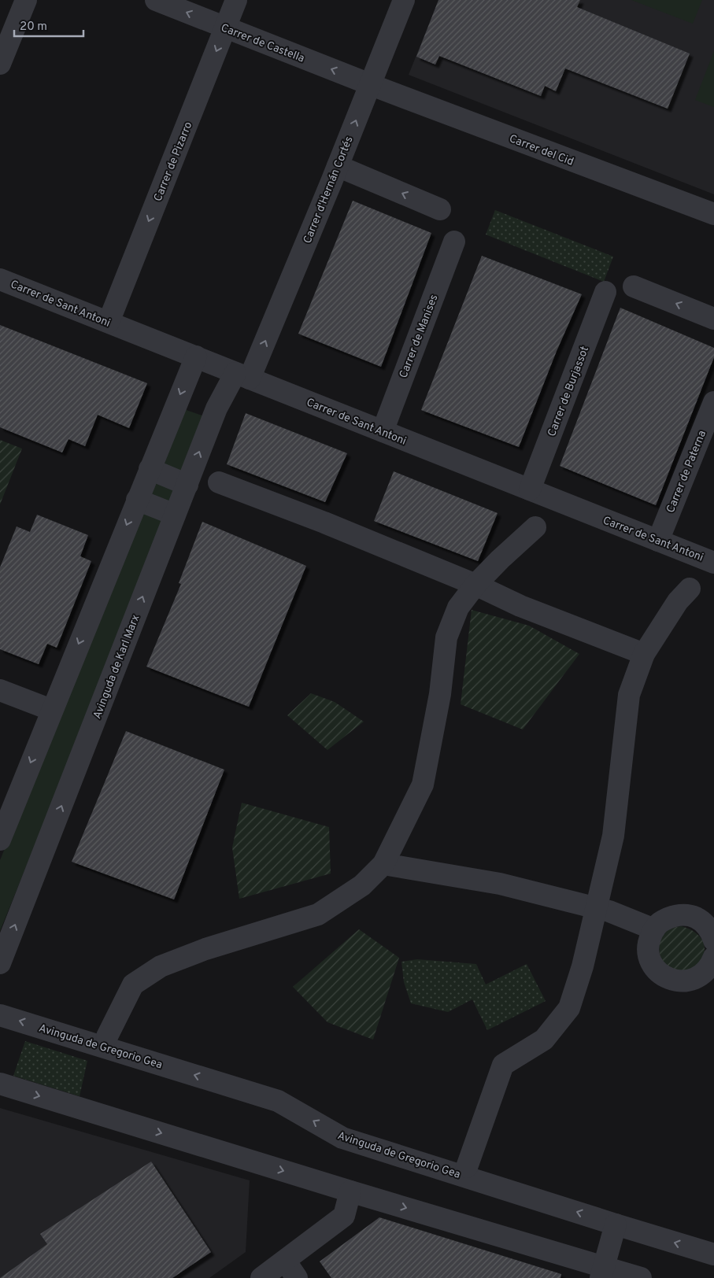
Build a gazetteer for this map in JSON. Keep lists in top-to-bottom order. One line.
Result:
{"streets":{"street":["Carrer de Castella","Carrer del Cid","Carrer de Pizarro","Carrer d'Hernán Cortés","Carrer de Sant Antoni","Carrer de Manises","Carrer de Burjassot","Carrer de Paterna","Avinguda de Karl Marx","Avinguda de Gregorio Gea"]},"crossings":[["Carrer de Castella","Carrer del Cid"],["Carrer de Castella","Carrer de Pizarro"],["Carrer de Castella","Carrer d'Hernán Cortés"],["Carrer del Cid","Carrer d'Hernán Cortés"],["Carrer de Pizarro","Carrer de Sant Antoni"],["Carrer d'Hernán Cortés","Carrer de Sant Antoni"],["Carrer d'Hernán Cortés","Avinguda de Karl Marx"],["Carrer de Sant Antoni","Carrer de Manises"],["Carrer de Sant Antoni","Carrer de Burjassot"],["Carrer de Sant Antoni","Carrer de Paterna"],["Carrer de Sant Antoni","Avinguda de Karl Marx"]],"one_way":["Carrer de Castella","Carrer de Pizarro","Carrer d'Hernán Cortés"],"scale_bar":"20 m"}
